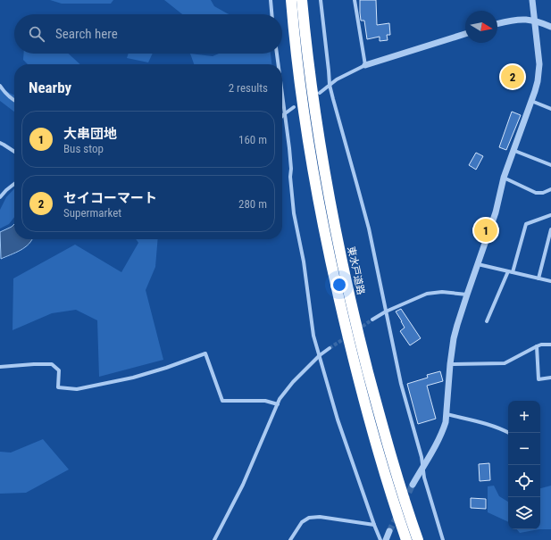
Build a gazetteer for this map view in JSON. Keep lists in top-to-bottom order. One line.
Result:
{"streets":{"highway":["東水戸道路"]},"north":"right","page":{"search":"Search here","pins":["2","1"],"heading":["Nearby","2 results"],"list":[{"mark":"1","name":"大串団地","note":"Bus stop","value":"160 m"},{"mark":"2","name":"セイコーマート","note":"Supermarket","value":"280 m"}],"map_buttons":["+","−"]}}
